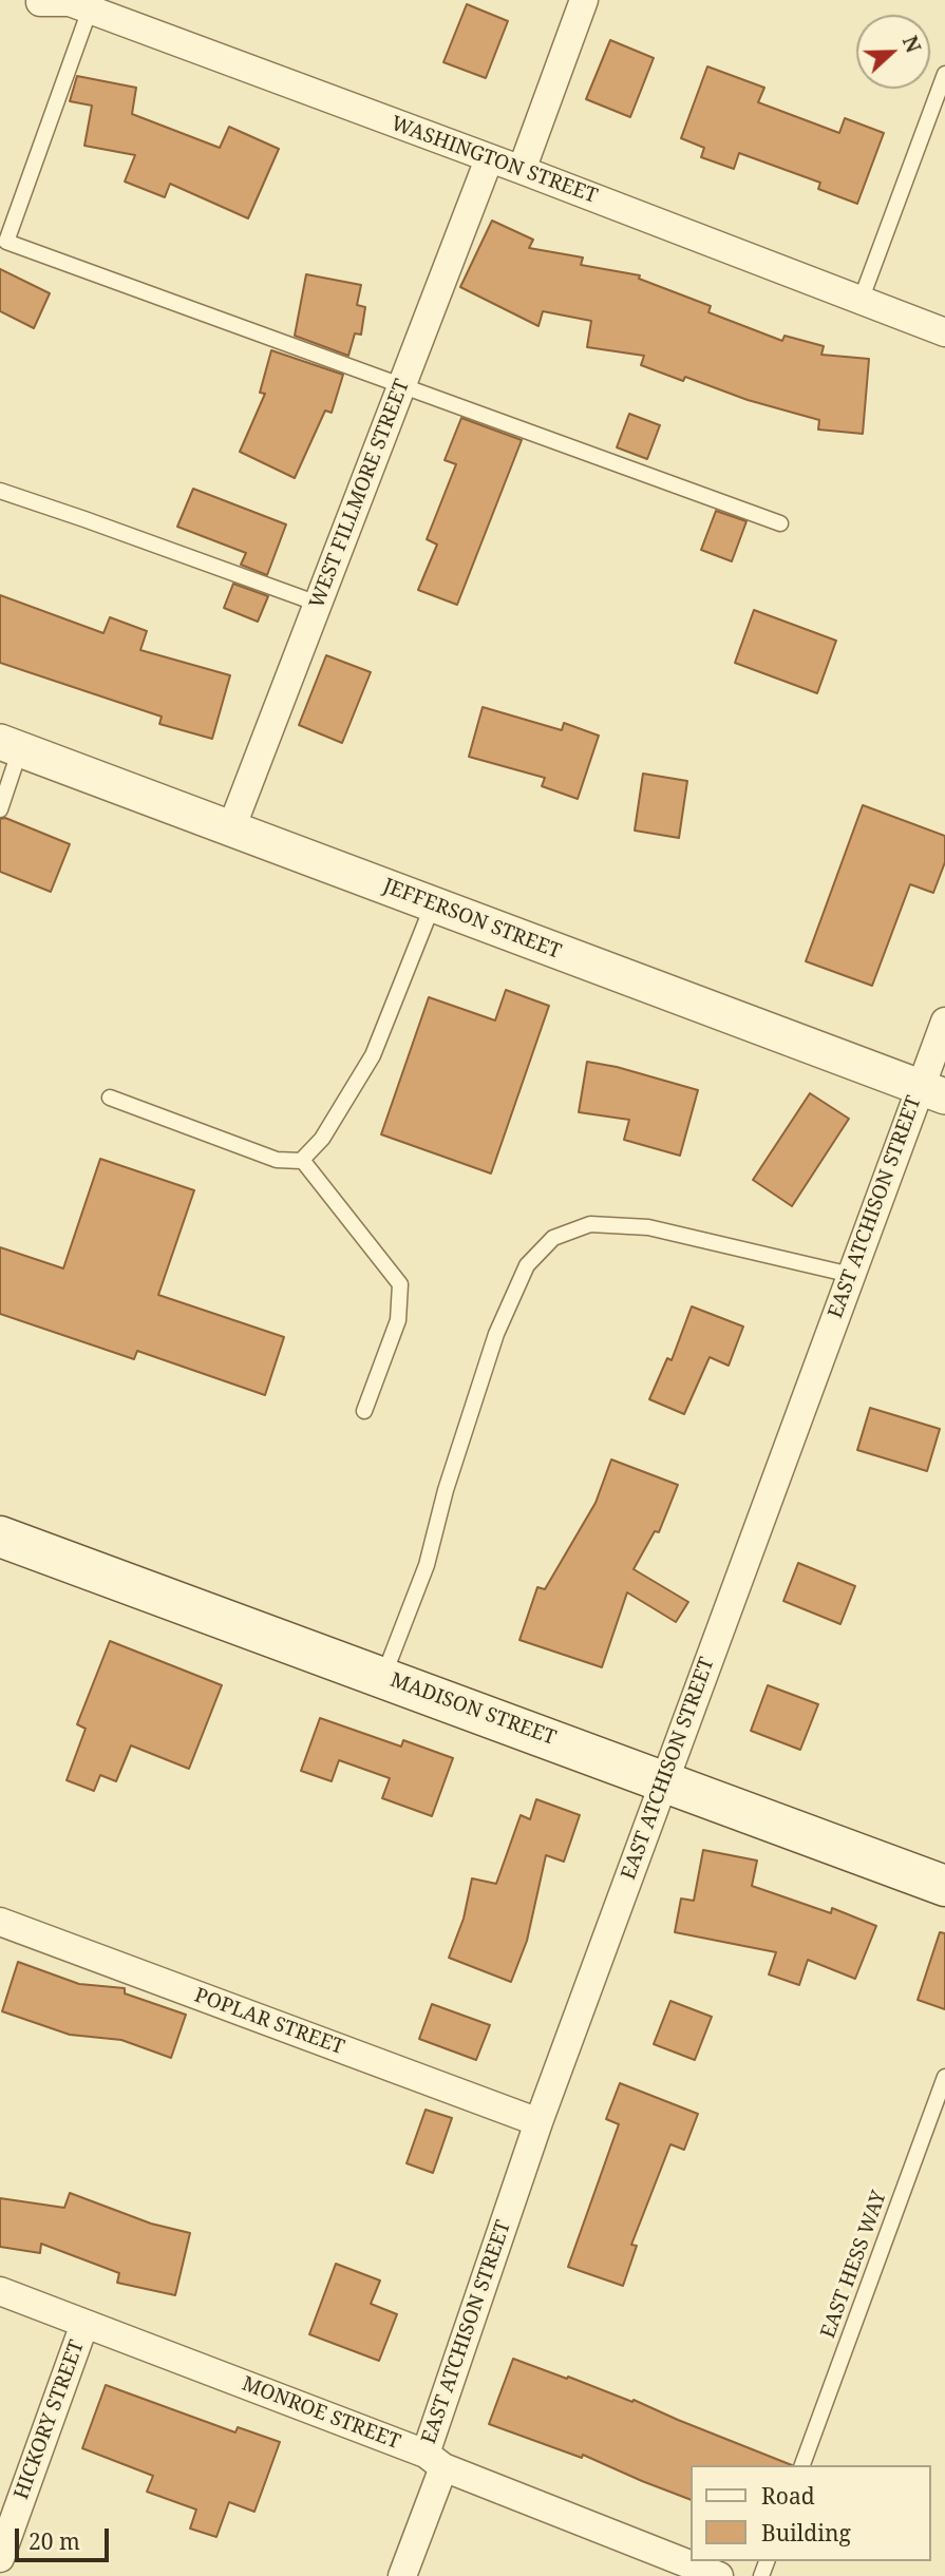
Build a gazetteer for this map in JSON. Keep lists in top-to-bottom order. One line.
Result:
{"streets":{"main road":["MADISON STREET"],"street":["WASHINGTON STREET","WEST FILLMORE STREET","JEFFERSON STREET","EAST ATCHISON STREET","POPLAR STREET","MONROE STREET","HICKORY STREET"],"lane":["EAST HESS WAY"]},"crossings":[["WASHINGTON STREET","WEST FILLMORE STREET"],["WEST FILLMORE STREET","JEFFERSON STREET"],["JEFFERSON STREET","EAST ATCHISON STREET"],["EAST ATCHISON STREET","MADISON STREET"],["EAST ATCHISON STREET","POPLAR STREET"],["EAST ATCHISON STREET","MONROE STREET"],["MONROE STREET","HICKORY STREET"]],"legend":["Road","Building"],"scale_bar":"20 m","north":"right"}
